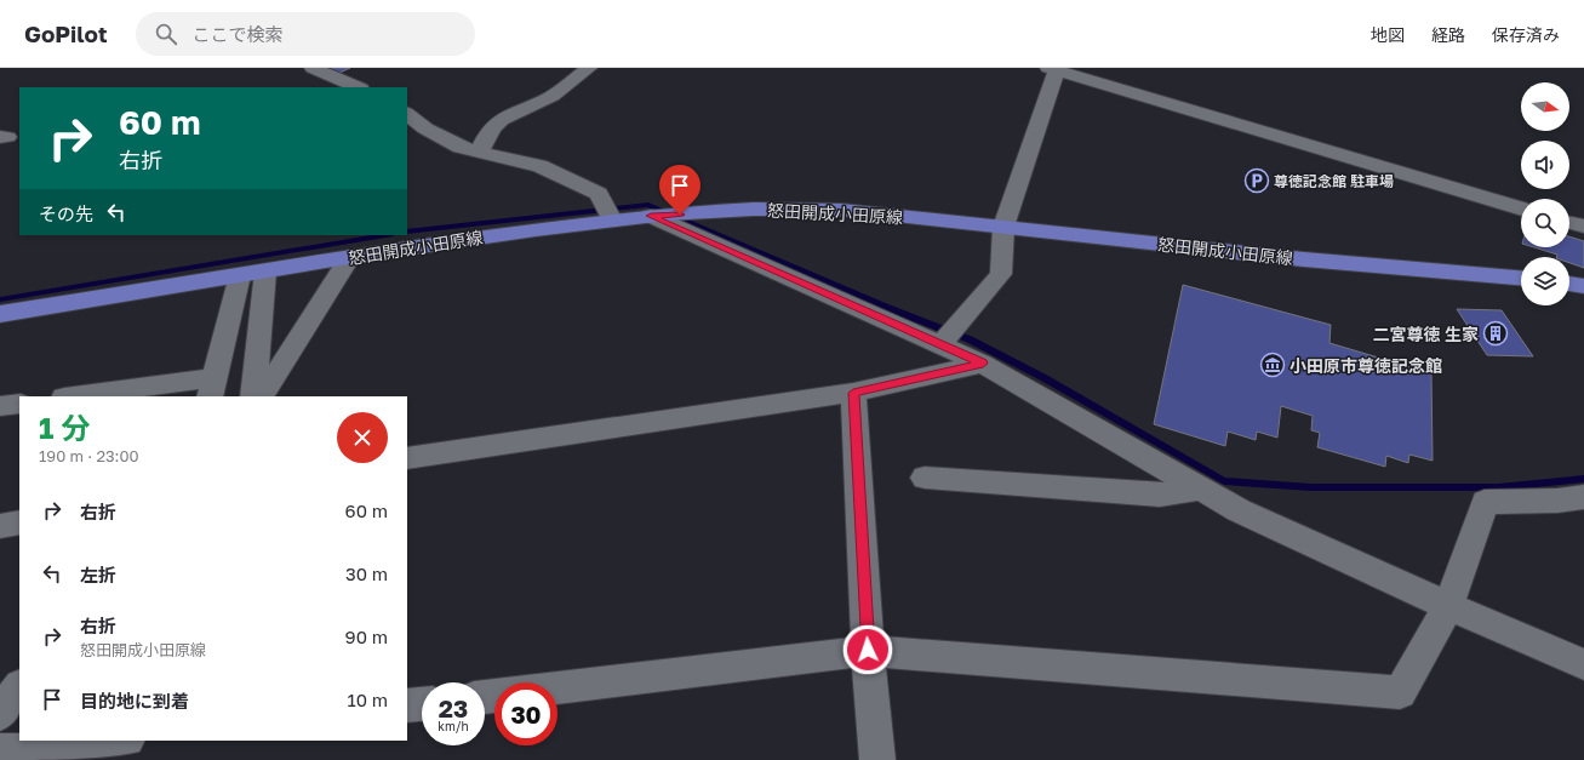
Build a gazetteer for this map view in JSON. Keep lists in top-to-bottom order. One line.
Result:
{"streets":{"main road":["怒田開成小田原線"]},"places":{"parking":["尊徳記念館 駐車場"],"building":["二宮尊徳 生家"],"museum":["小田原市尊徳記念館"]},"north":"right","page":{"header":"GoPilot","search":"ここで検索","nav":["地図","経路","保存済み"],"turn":["60 m","右折"],"then":"その先","heading":["1 分","190 m · 23:00"],"list":[{"name":"右折","value":"60 m"},{"name":"左折","value":"30 m"},{"name":"右折","note":"怒田開成小田原線","value":"90 m"},{"name":"目的地に到着","value":"10 m"}],"speed":"23 km/h","limit":"30"}}
